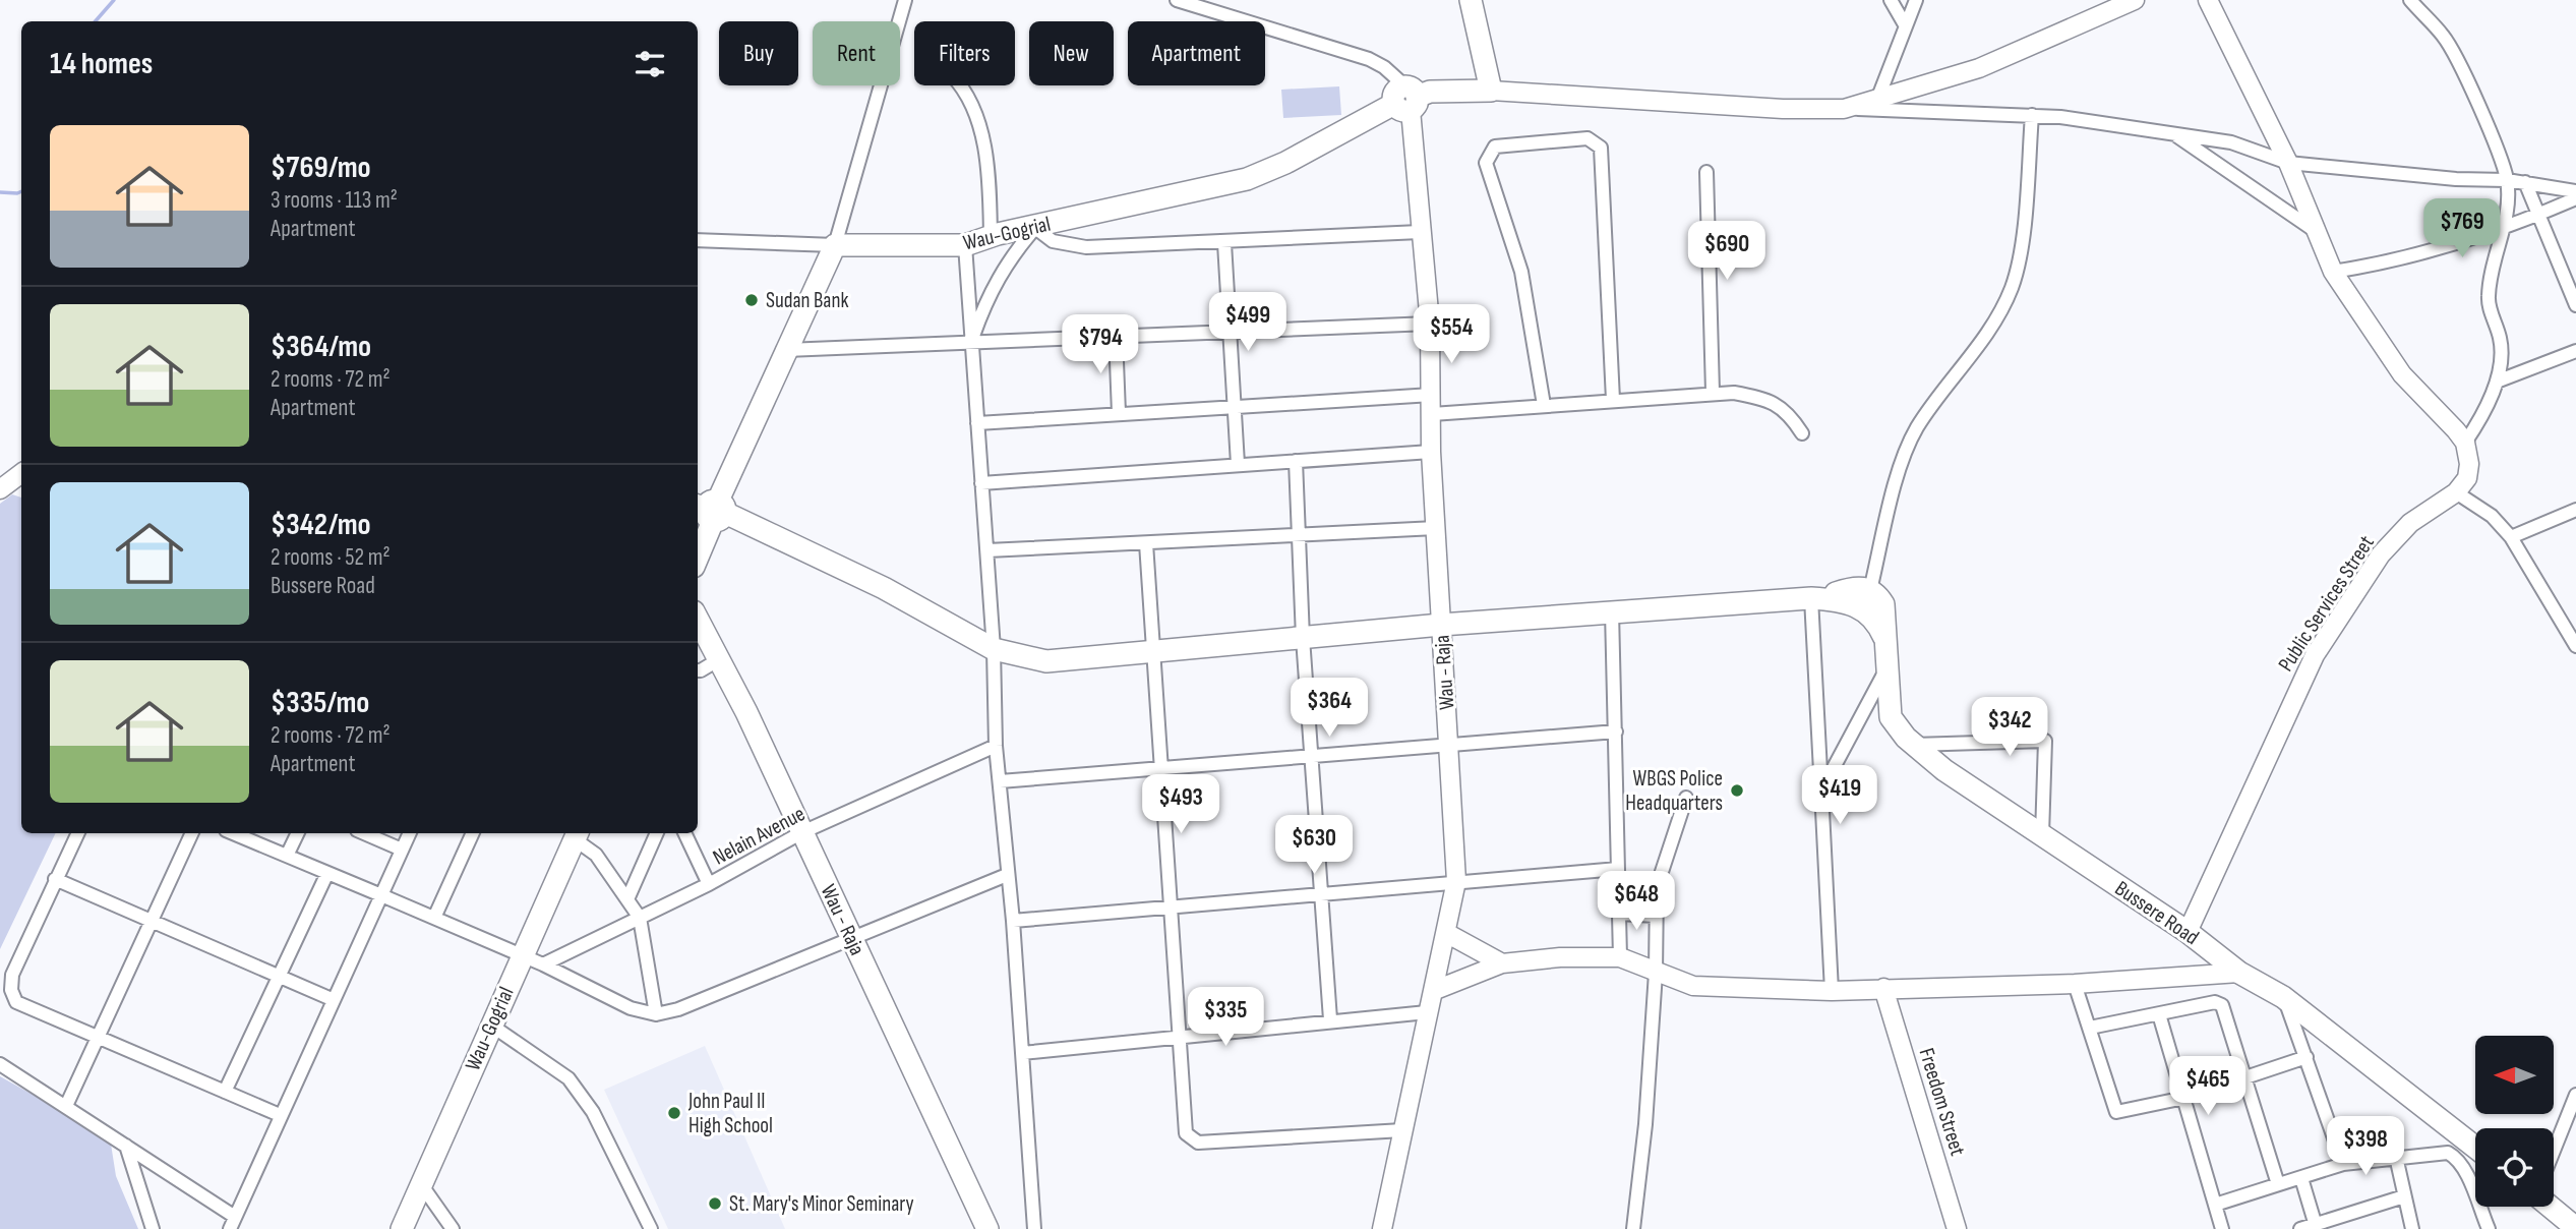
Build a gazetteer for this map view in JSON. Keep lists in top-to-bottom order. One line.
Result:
{"streets":{"main road":["Wau-Gogrial","Wau - Raja","Bussere Road"],"street":["Public Services Street","Nelain Avenue","Freedom Street"]},"crossings":[["Wau-Gogrial","Wau - Raja"],["Public Services Street","Bussere Road"],["Wau - Raja","Nelain Avenue"]],"places":["Sudan Bank","WBGS Police Headquarters","John Paul II High School","St. Mary's Minor Seminary"],"north":"left","page":{"chip":["Buy","Rent","Filters","New","Apartment"],"heading":"14 homes","list":[{"name":"$769/mo","note":"3 rooms · 113 m² · Apartment"},{"name":"$364/mo","note":"2 rooms · 72 m² · Apartment"},{"name":"$342/mo","note":"2 rooms · 52 m² · Bussere Road"},{"name":"$335/mo","note":"2 rooms · 72 m² · Apartment"}],"price":["$769","$690","$499","$554","$794","$364","$342","$419","$493","$630","$648","$335","$465","$398"]}}
